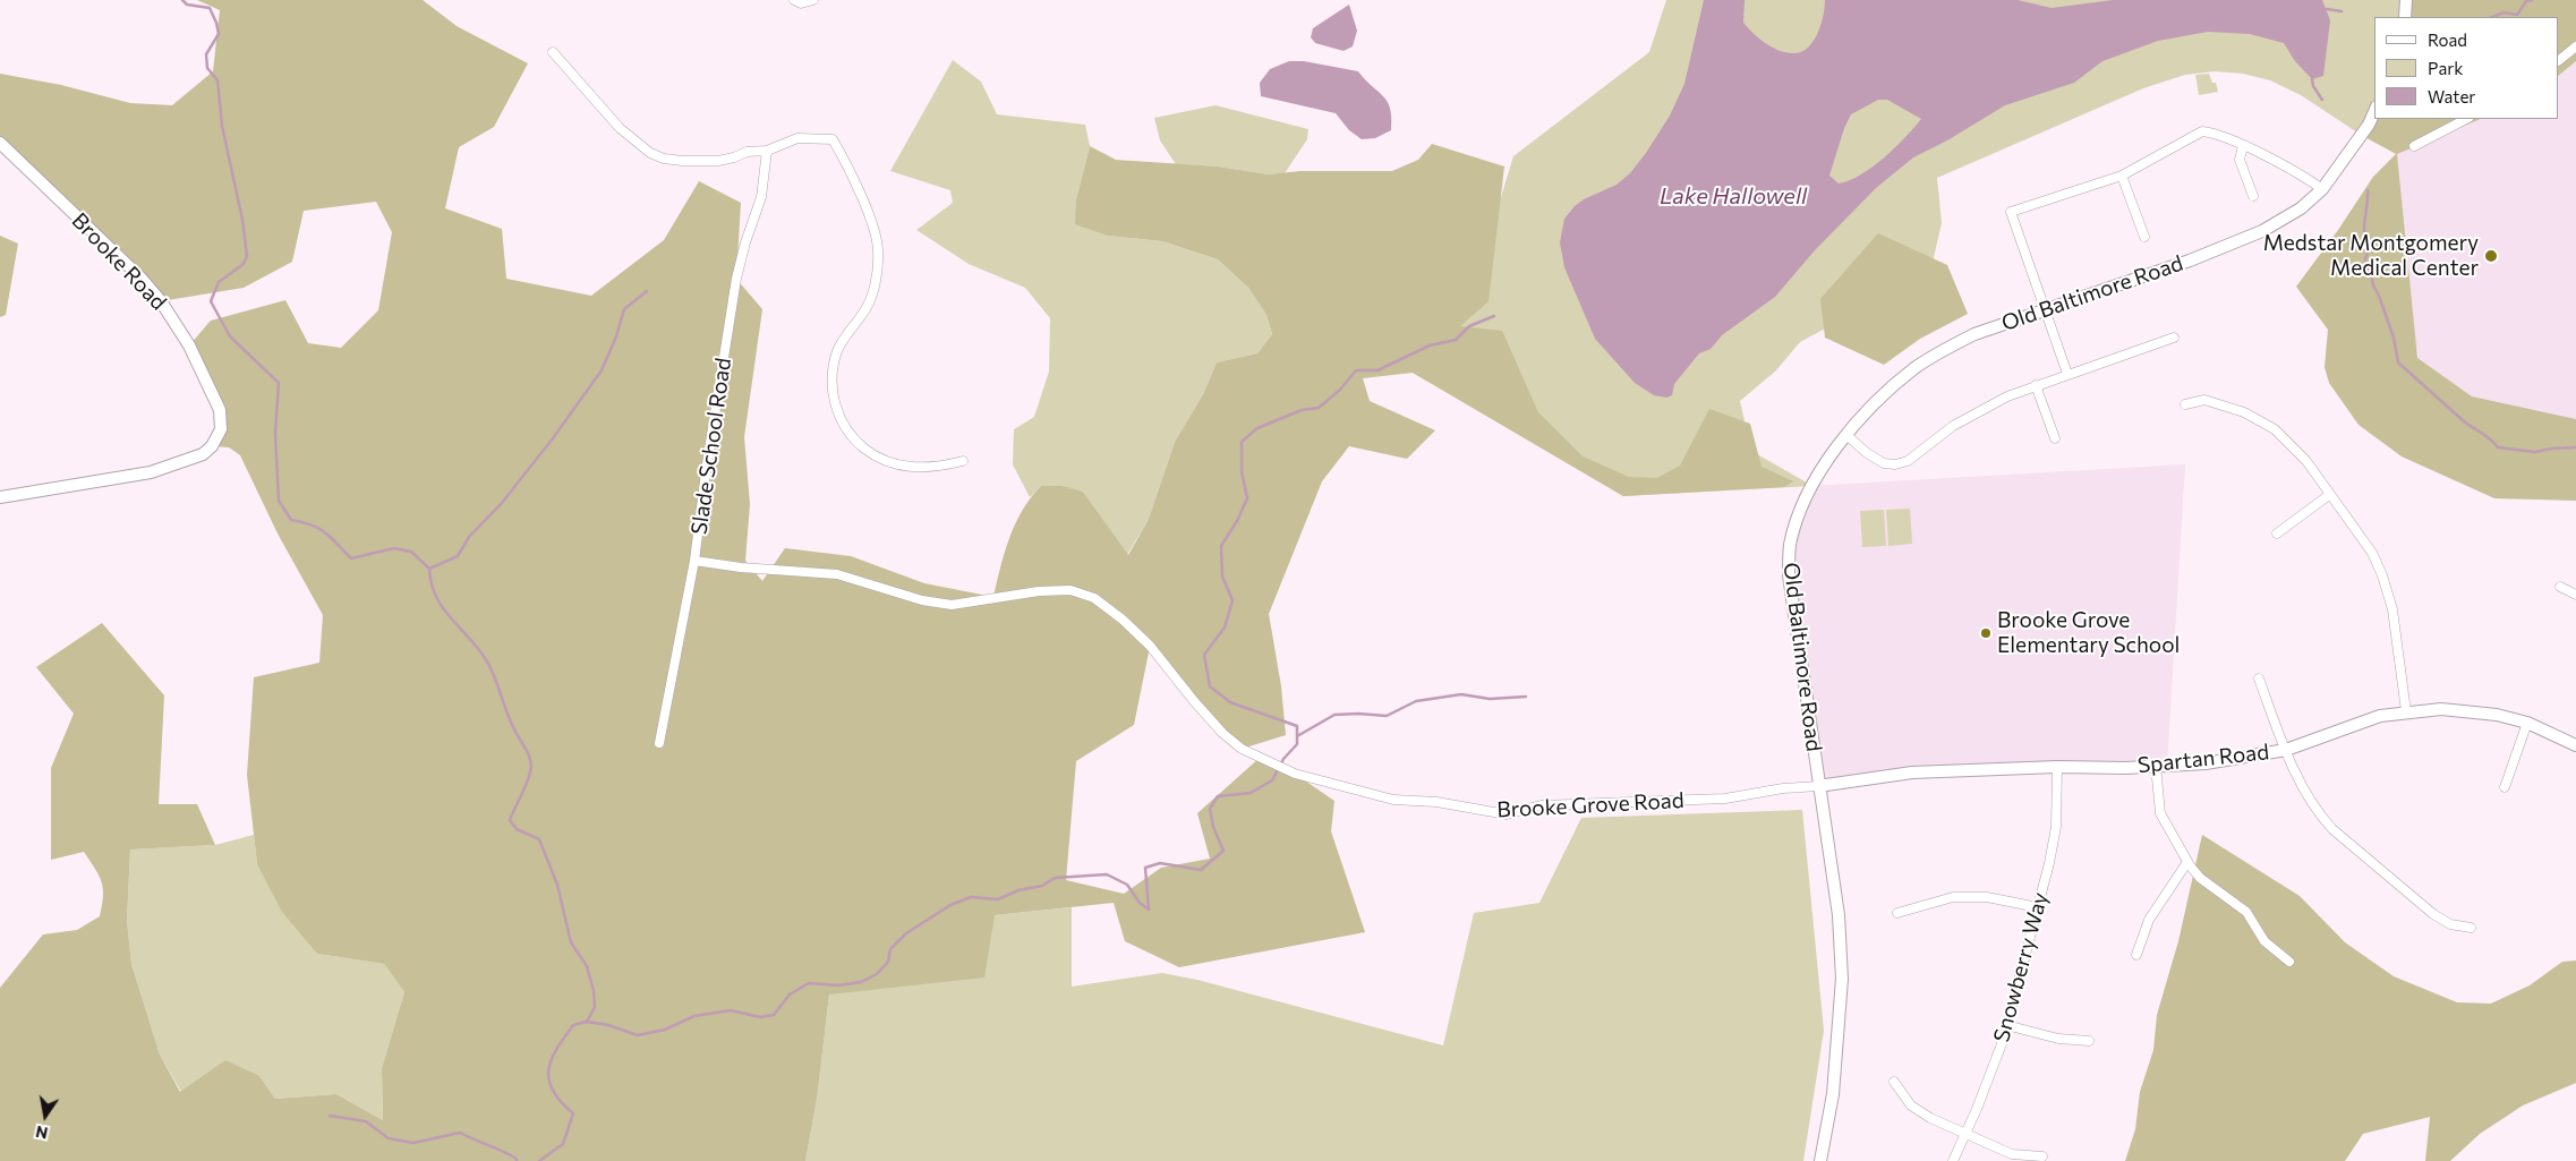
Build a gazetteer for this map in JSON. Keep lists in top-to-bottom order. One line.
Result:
{"streets":{"street":["Brooke Road","Old Baltimore Road","Slade School Road","Spartan Road","Brooke Grove Road","Snowberry Way"]},"crossings":[["Old Baltimore Road","Spartan Road"],["Old Baltimore Road","Brooke Grove Road"],["Slade School Road","Brooke Grove Road"],["Spartan Road","Brooke Grove Road"],["Spartan Road","Snowberry Way"]],"water":["Lake Hallowell"],"places":["Medstar Montgomery Medical Center","Brooke Grove Elementary School"],"legend":["Road","Park","Water"],"north":"bottom"}
